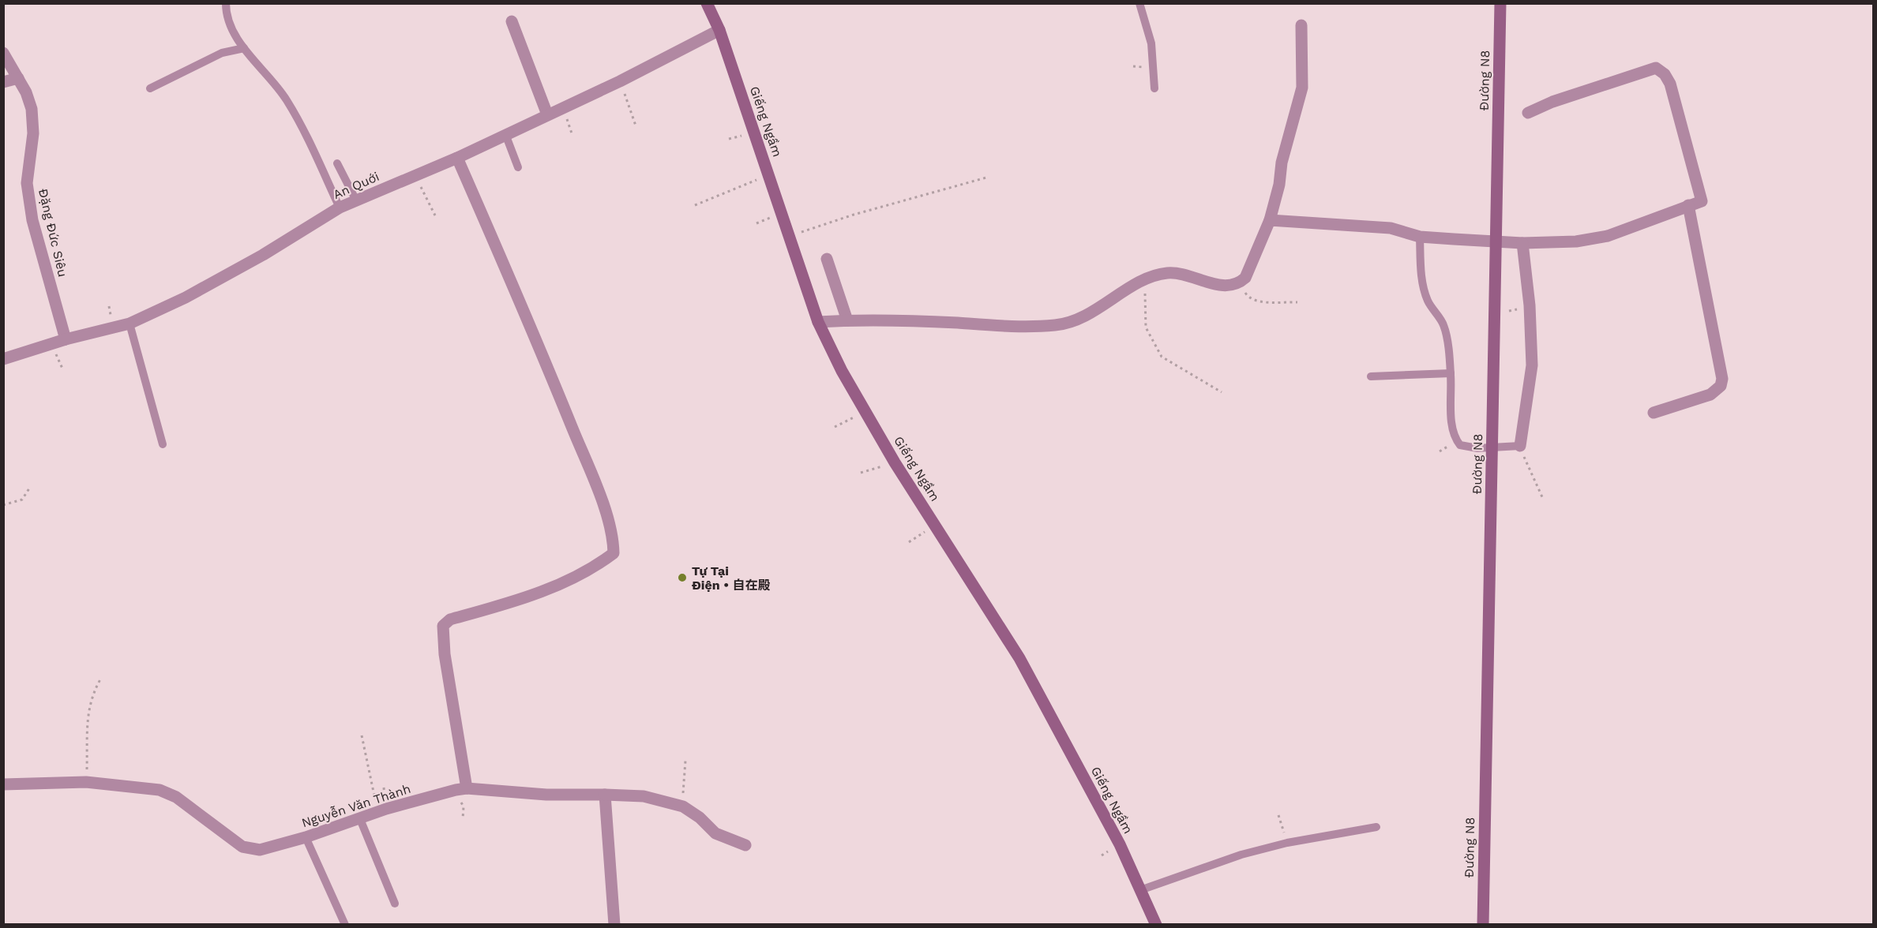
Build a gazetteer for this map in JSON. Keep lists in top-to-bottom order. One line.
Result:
{"streets":{"street":["Đường N8","Giếng Ngầm","An Quới","Đặng Đức Siêu","Nguyễn Văn Thành"]},"crossings":[["Giếng Ngầm","An Quới"],["An Quới","Đặng Đức Siêu"]],"places":["Tự Tại Điện • 自在殿"]}
